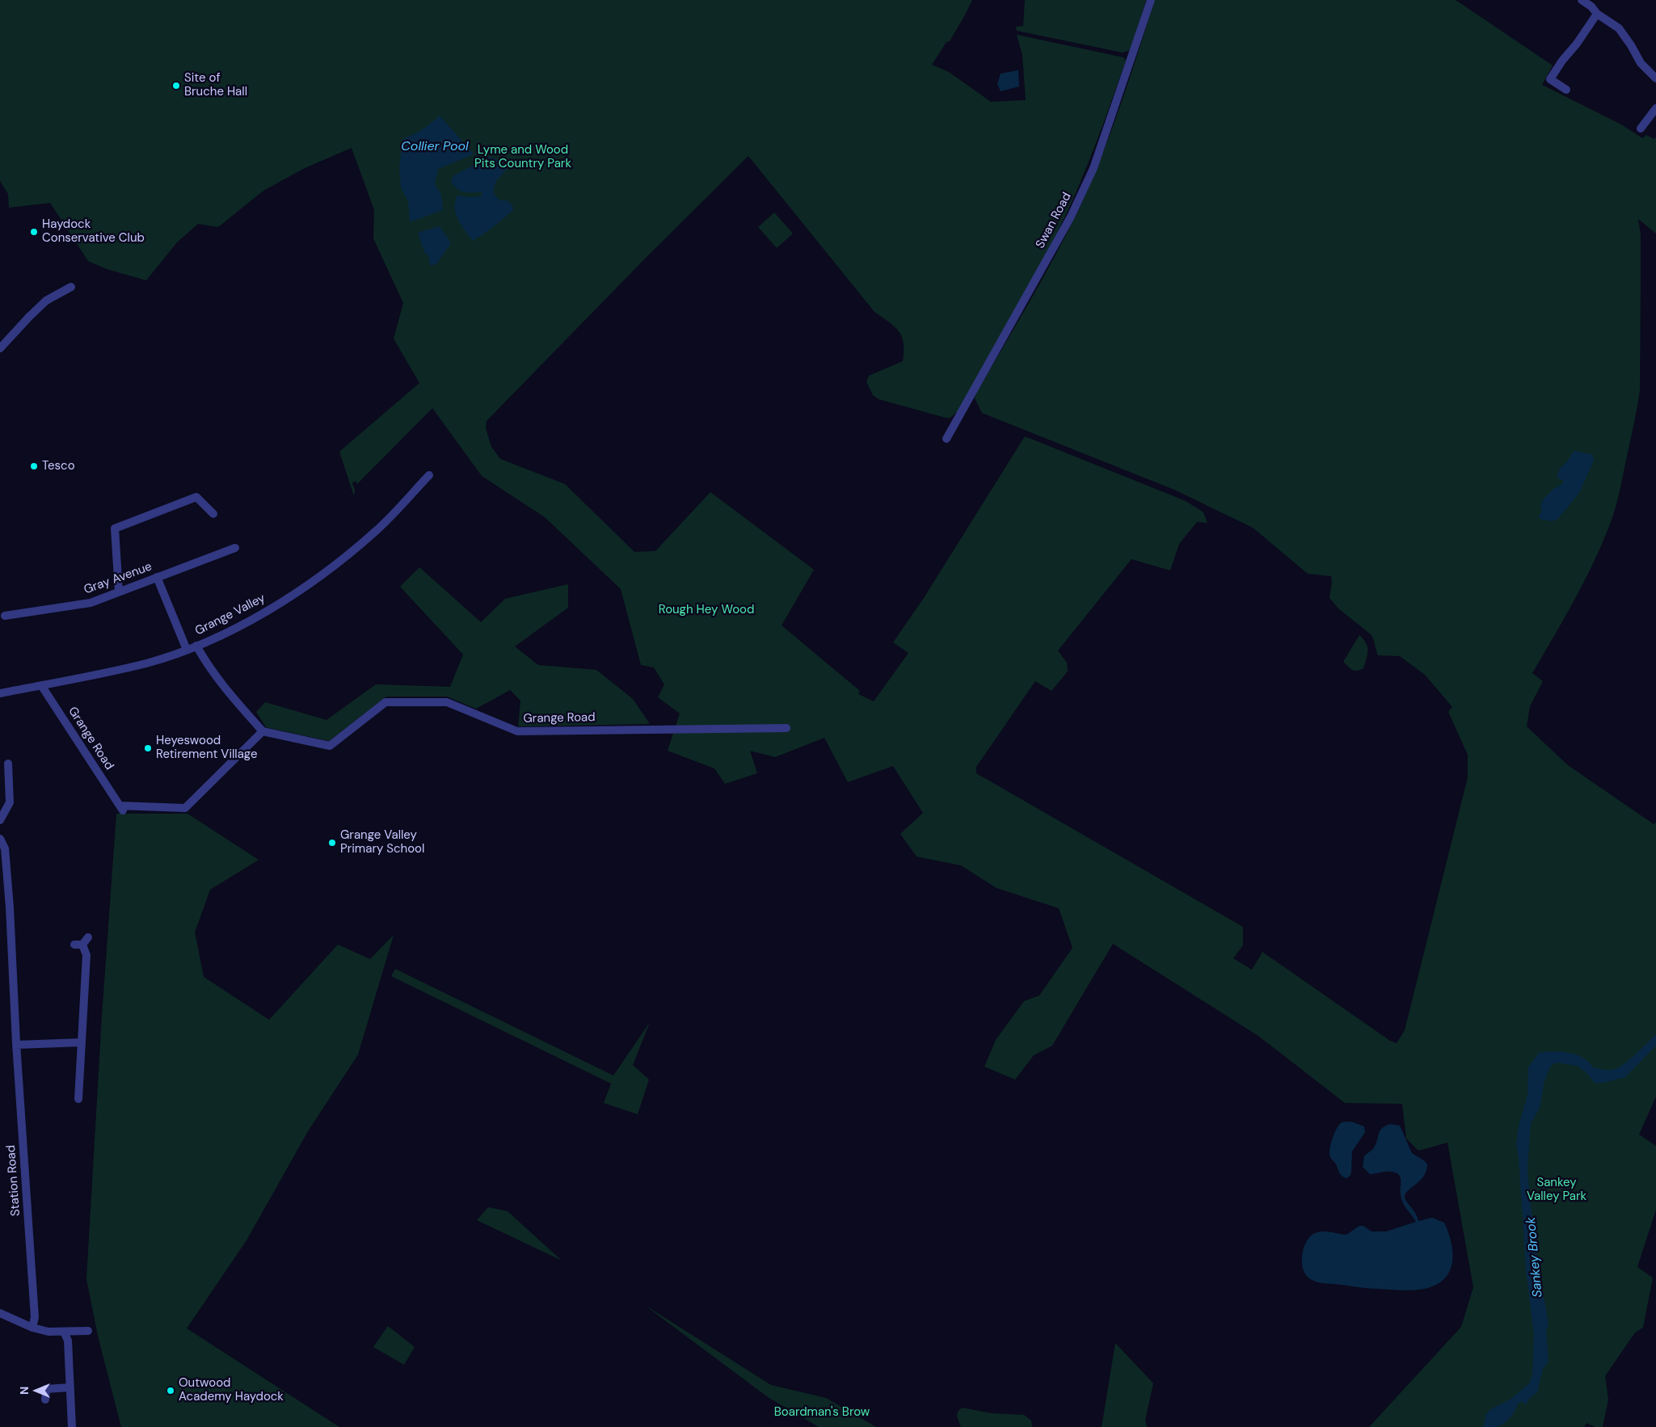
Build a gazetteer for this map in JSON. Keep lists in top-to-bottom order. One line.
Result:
{"streets":{"street":["Swan Road","Gray Avenue","Grange Valley","Grange Road","Station Road"]},"crossings":[["Grange Valley","Grange Road"]],"water":["Collier Pool","Sankey Brook"],"parks":["Lyme and Wood Pits Country Park","Rough Hey Wood","Sankey Valley Park","Boardman's Brow"],"places":["Site of Bruche Hall","Haydock Conservative Club","Tesco","Heyeswood Retirement Village","Grange Valley Primary School","Outwood Academy Haydock"],"north":"left"}
